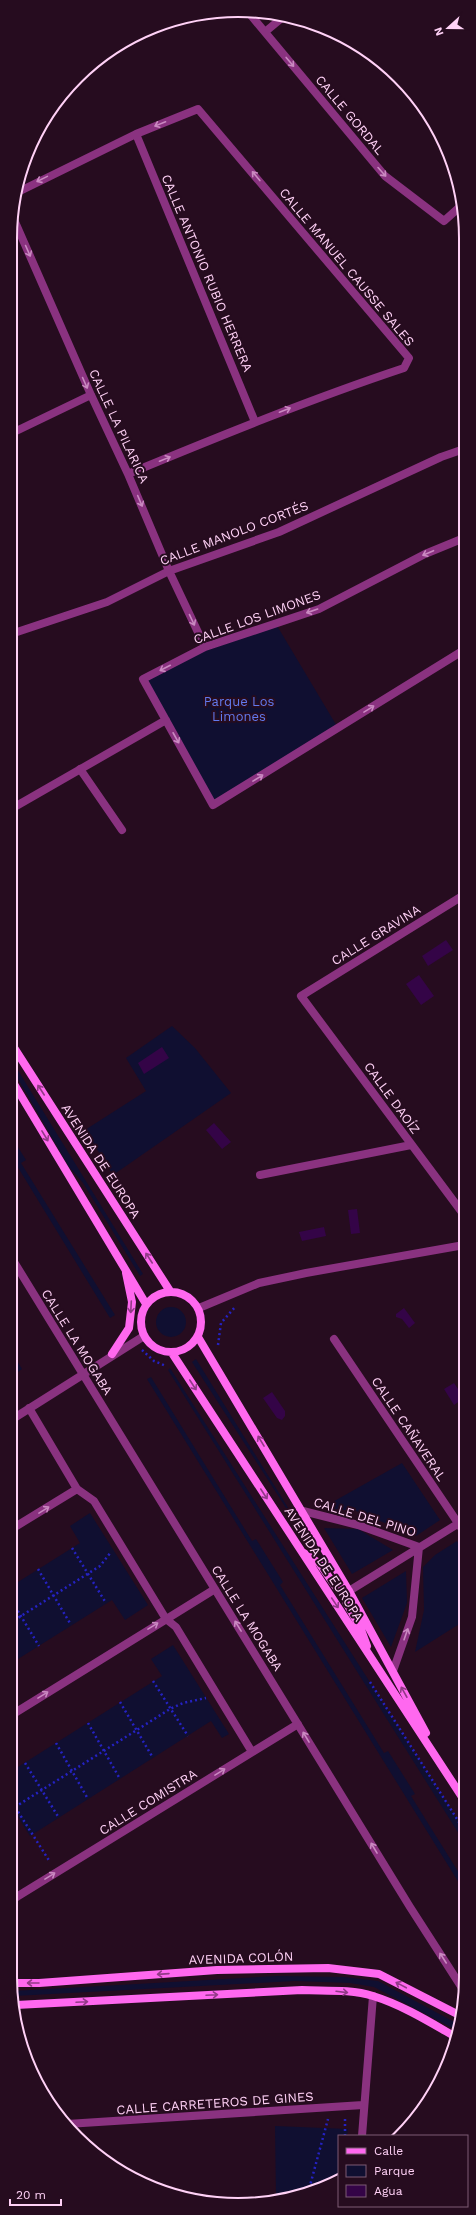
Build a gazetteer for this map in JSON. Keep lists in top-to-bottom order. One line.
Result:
{"streets":{"main road":["AVENIDA DE EUROPA","AVENIDA COLÓN"],"street":["CALLE GORDAL","CALLE MANUEL CAUSSE SALES","CALLE ANTONIO RUBIO HERRERA","CALLE LA PILARICA","CALLE MANOLO CORTÉS","CALLE LOS LIMONES","CALLE GRAVINA","CALLE DAOÍZ","CALLE LA MOGABA","CALLE CAÑAVERAL","CALLE DEL PINO","CALLE COMISTRA","CALLE CARRETEROS DE GINES"]},"crossings":[["CALLE MANUEL CAUSSE SALES","CALLE ANTONIO RUBIO HERRERA"],["CALLE MANUEL CAUSSE SALES","CALLE LA PILARICA"],["CALLE LA PILARICA","CALLE MANOLO CORTÉS"],["CALLE LA PILARICA","CALLE LOS LIMONES"],["CALLE GRAVINA","CALLE DAOÍZ"],["AVENIDA DE EUROPA","CALLE DEL PINO"],["CALLE LA MOGABA","CALLE COMISTRA"]],"one_way":["CALLE GORDAL","CALLE LA PILARICA","CALLE COMISTRA"],"parks":["Parque Los Limones"],"legend":["Calle","Parque","Agua"],"scale_bar":"20 m","north":"left"}
